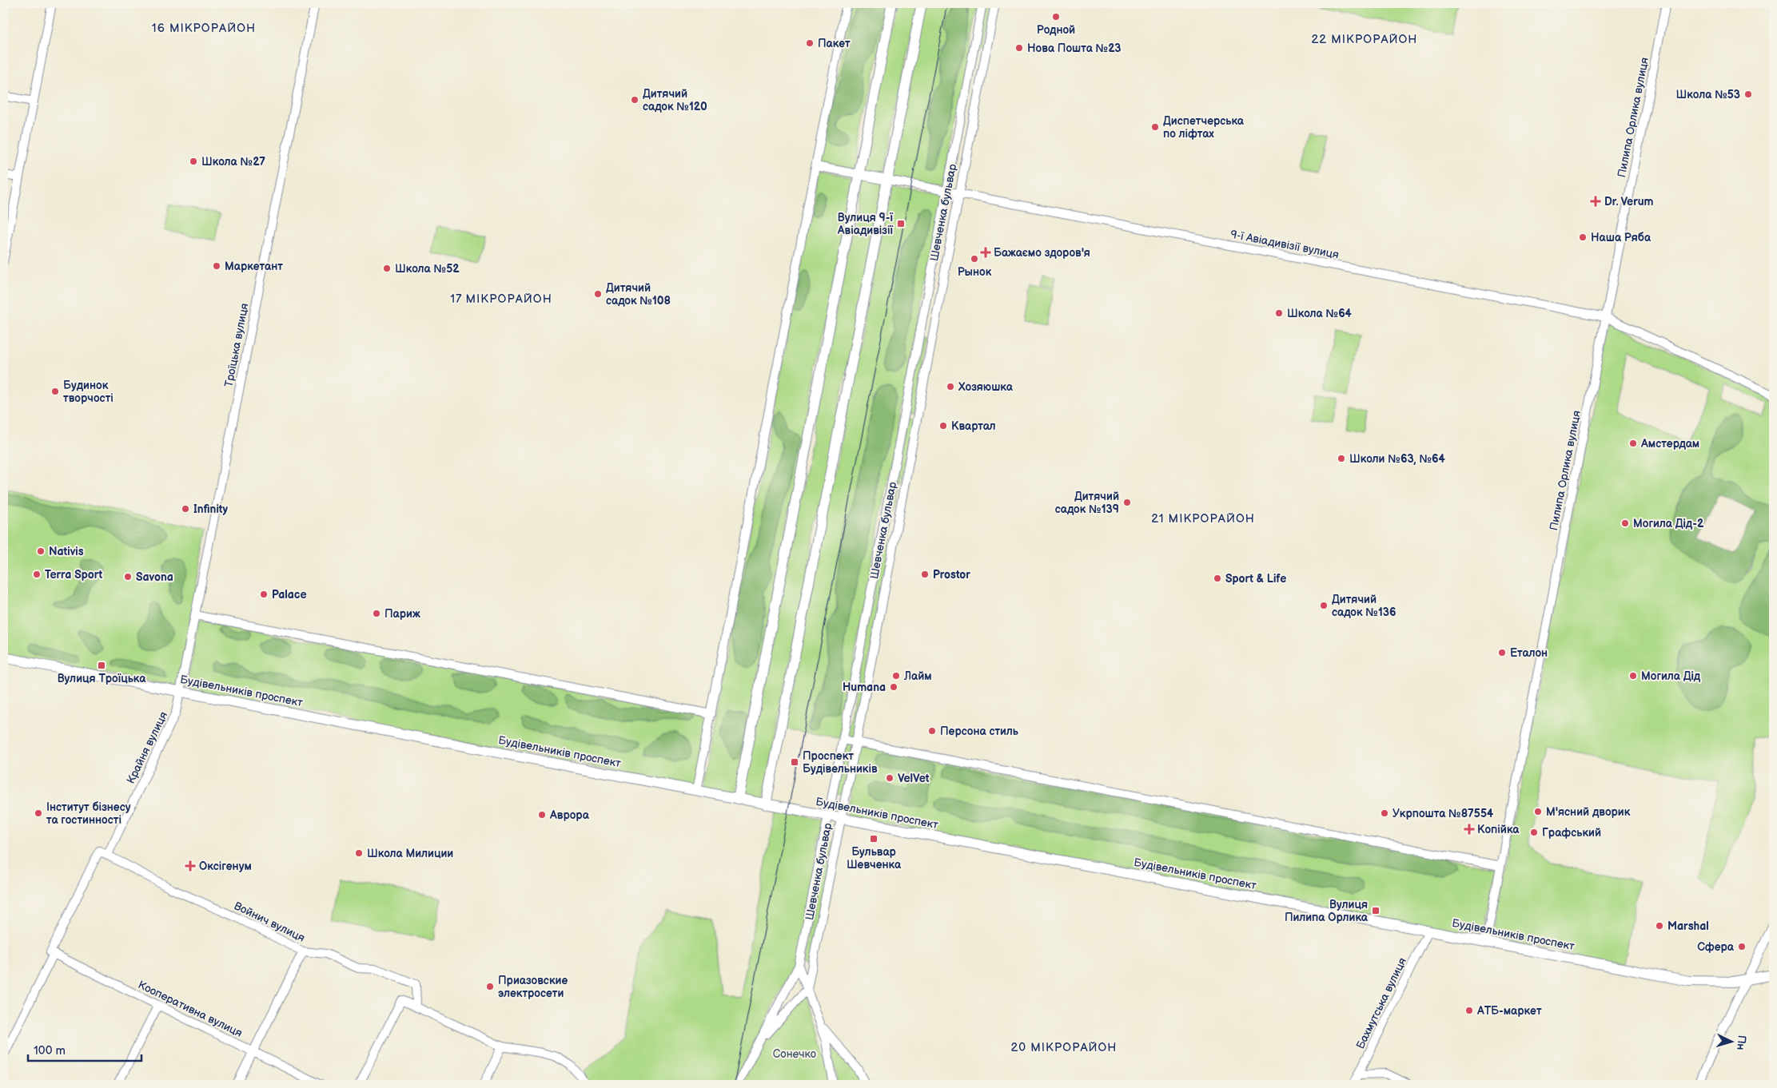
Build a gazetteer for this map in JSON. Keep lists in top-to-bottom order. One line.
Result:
{"streets":{"main road":["Будівельників проспект"],"street":["Пилипа Орлика вулиця","Шевченка бульвар","9-ї Авіадивізії вулиця","Троїцька вулиця","Крайня вулиця","Войнич вулиця","Бахмутська вулиця","Кооперативна вулиця"]},"crossings":[["Пилипа Орлика вулиця","9-ї Авіадивізії вулиця"],["Пилипа Орлика вулиця","Будівельників проспект"],["Шевченка бульвар","9-ї Авіадивізії вулиця"],["Шевченка бульвар","Будівельників проспект"],["Троїцька вулиця","Будівельників проспект"],["Троїцька вулиця","Крайня вулиця"],["Будівельників проспект","Крайня вулиця"],["Будівельників проспект","Бахмутська вулиця"],["Крайня вулиця","Войнич вулиця"],["Войнич вулиця","Кооперативна вулиця"]],"districts":["16 МІКРОРАЙОН","22 МІКРОРАЙОН","17 МІКРОРАЙОН","21 МІКРОРАЙОН","20 МІКРОРАЙОН"],"parks":["Сонечко"],"places":{"other":["Родной","Пакет","Нова Пошта №23","Школа №53","Дитячий садок №120","Диспетчерська по ліфтах","Школа №27","Наша Ряба","Рынок","Маркетант","Школа №52","Дитячий садок №108","Школа №64","Хозяюшка","Будинок творчості","Квартал","Амстердам","Школи №63, №64","Дитячий садок №139","Infinity","Могила Дiд-2","Nativis","Terra Sport","Prostor","Savona","Sport & Life","Palace","Дитячий садок №136","Париж","Еталон","Лайм","Могила Дiд","Humana","Персона стиль","VelVet","М'ясний дворик","Інститут бізнесу та гостинності","Укрпошта №87554","Аврора","Графський","Школа Милиции","Marshal","Сфера","Приазовские электросети","АТБ-маркет"],"health":["Dr. Verum","Бажаємо здоров'я","Копійка","Оксігенум"],"transit":["Вулиця 9-ї Авіадивізії","Вулиця Троїцька","Проспект Будівельників","Бульвар Шевченка","Вулиця Пилипа Орлика"]},"scale_bar":"100 m","north":"right"}
